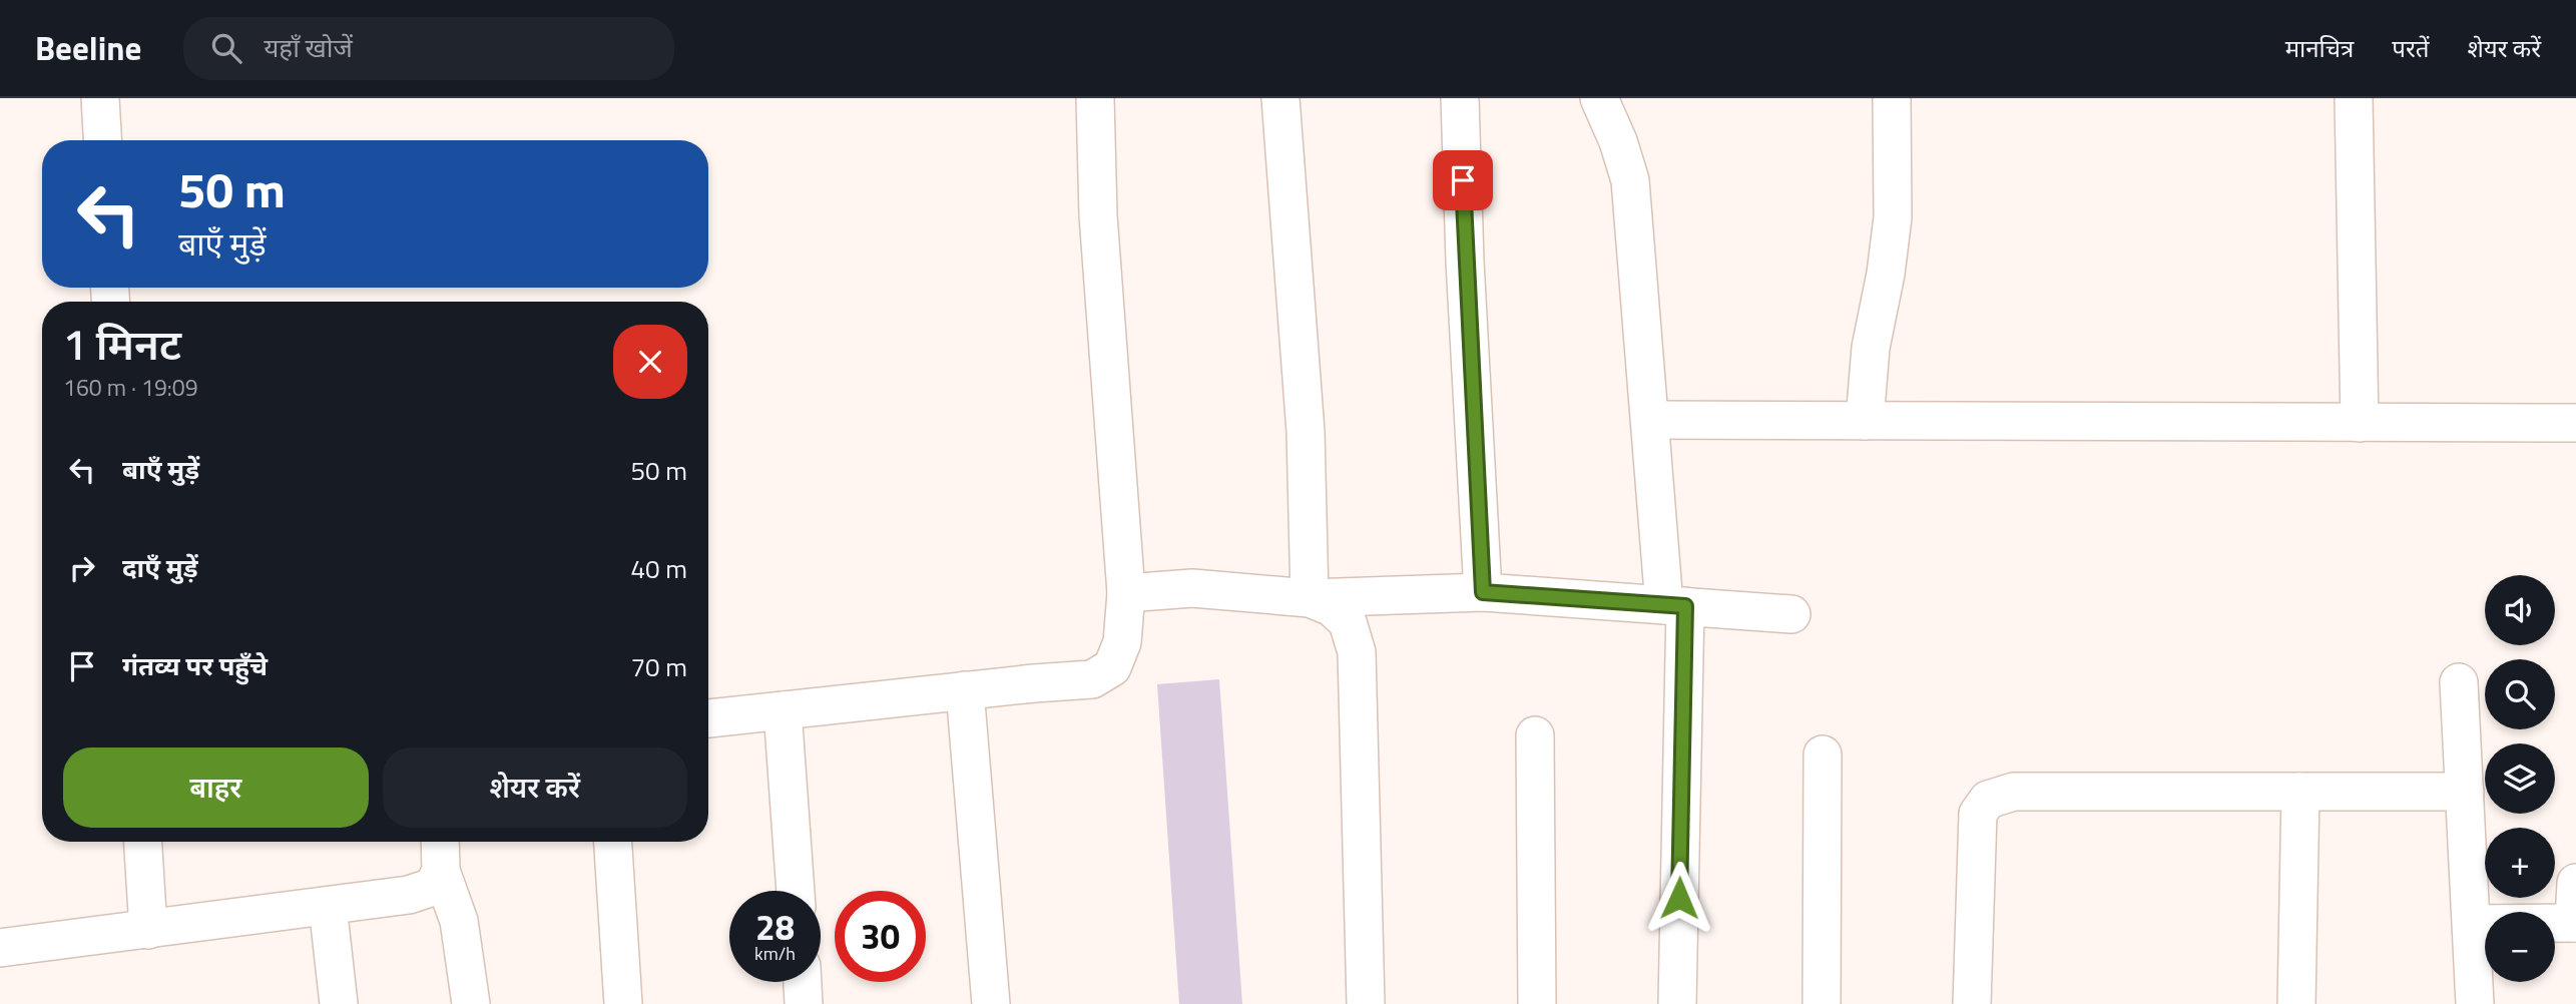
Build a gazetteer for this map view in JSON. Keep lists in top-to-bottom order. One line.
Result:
{"page":{"header":"Beeline","search":"यहाँ खोजें","nav":["मानचित्र","परतें","शेयर करें"],"turn":["50 m","बाएँ मुड़ें"],"heading":["1 मिनट","160 m · 19:09"],"list":[{"name":"बाएँ मुड़ें","value":"50 m"},{"name":"दाएँ मुड़ें","value":"40 m"},{"name":"गंतव्य पर पहुँचे","value":"70 m"}],"map_buttons":["+","−"],"buttons":["बाहर","शेयर करें"],"speed":"28 km/h","limit":"30"}}
